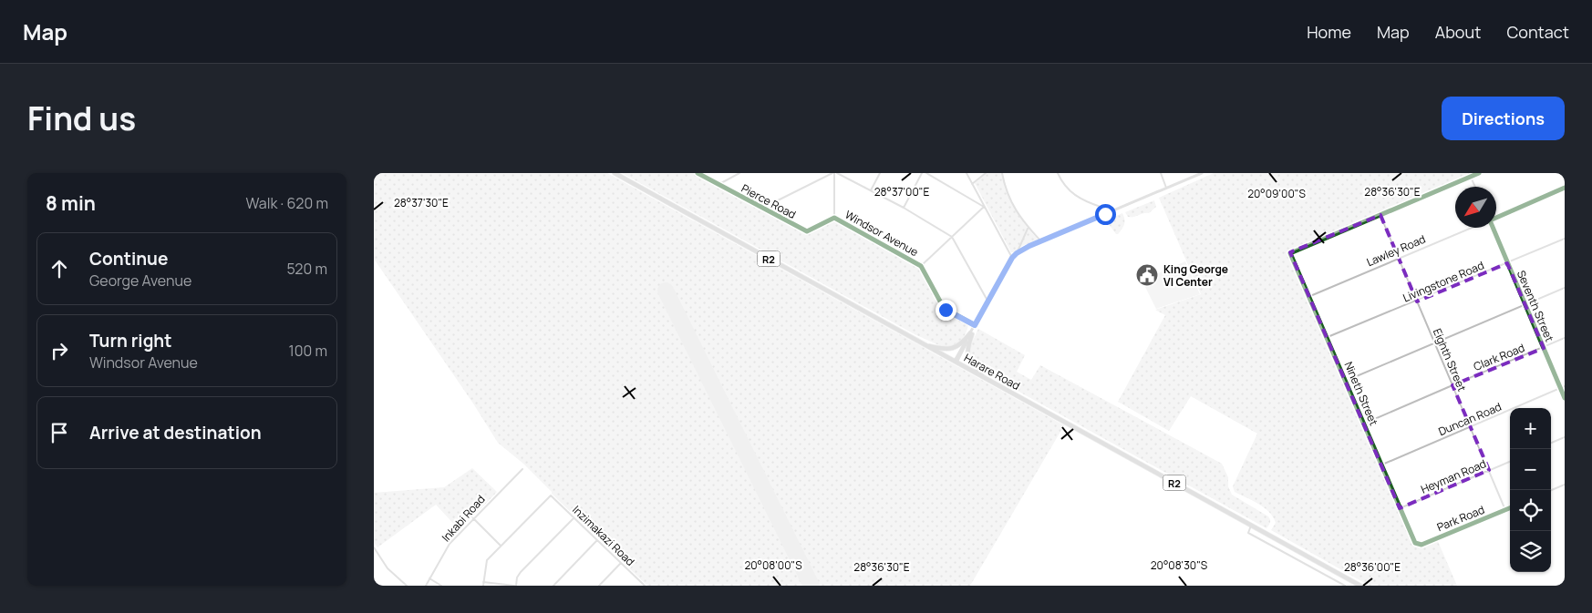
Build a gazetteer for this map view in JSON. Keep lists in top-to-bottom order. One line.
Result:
{"streets":{"highway":["R2","Harare Road"],"street":["Pierce Road","Windsor Avenue","Lawley Road","Livingstone Road","Seventh Street","Clark Road","Eighth Street","Nineth Street","Duncan Road","Heyman Road","Inkabi Road","Park Road","Inzimakazi Road"]},"crossings":[["Pierce Road","Windsor Avenue"],["Lawley Road","Eighth Street"],["Lawley Road","Nineth Street"],["Livingstone Road","Seventh Street"],["Livingstone Road","Eighth Street"],["Livingstone Road","Nineth Street"],["Seventh Street","Clark Road"],["Seventh Street","Duncan Road"],["Clark Road","Eighth Street"],["Clark Road","Nineth Street"],["Eighth Street","Nineth Street"],["Eighth Street","Duncan Road"],["Eighth Street","Heyman Road"],["Eighth Street","Park Road"],["Nineth Street","Duncan Road"],["Nineth Street","Heyman Road"],["Nineth Street","Park Road"]],"places":{"public building":["King George VI Center"]},"north":"bottom left","page":{"header":"Map","nav":["Home","Map","About","Contact"],"title":"Find us","buttons":"Directions","heading":["8 min","Walk · 620 m"],"list":[["Continue","George Avenue","520 m"],["Turn right","Windsor Avenue","100 m"],"Arrive at destination"],"map_buttons":["+","−"]},"coordinates":["28°37'00\"E","28°36'30\"E","20°09'00\"S","28°37'30\"E","20°08'00\"S","20°08'30\"S","28°36'00\"E"]}
